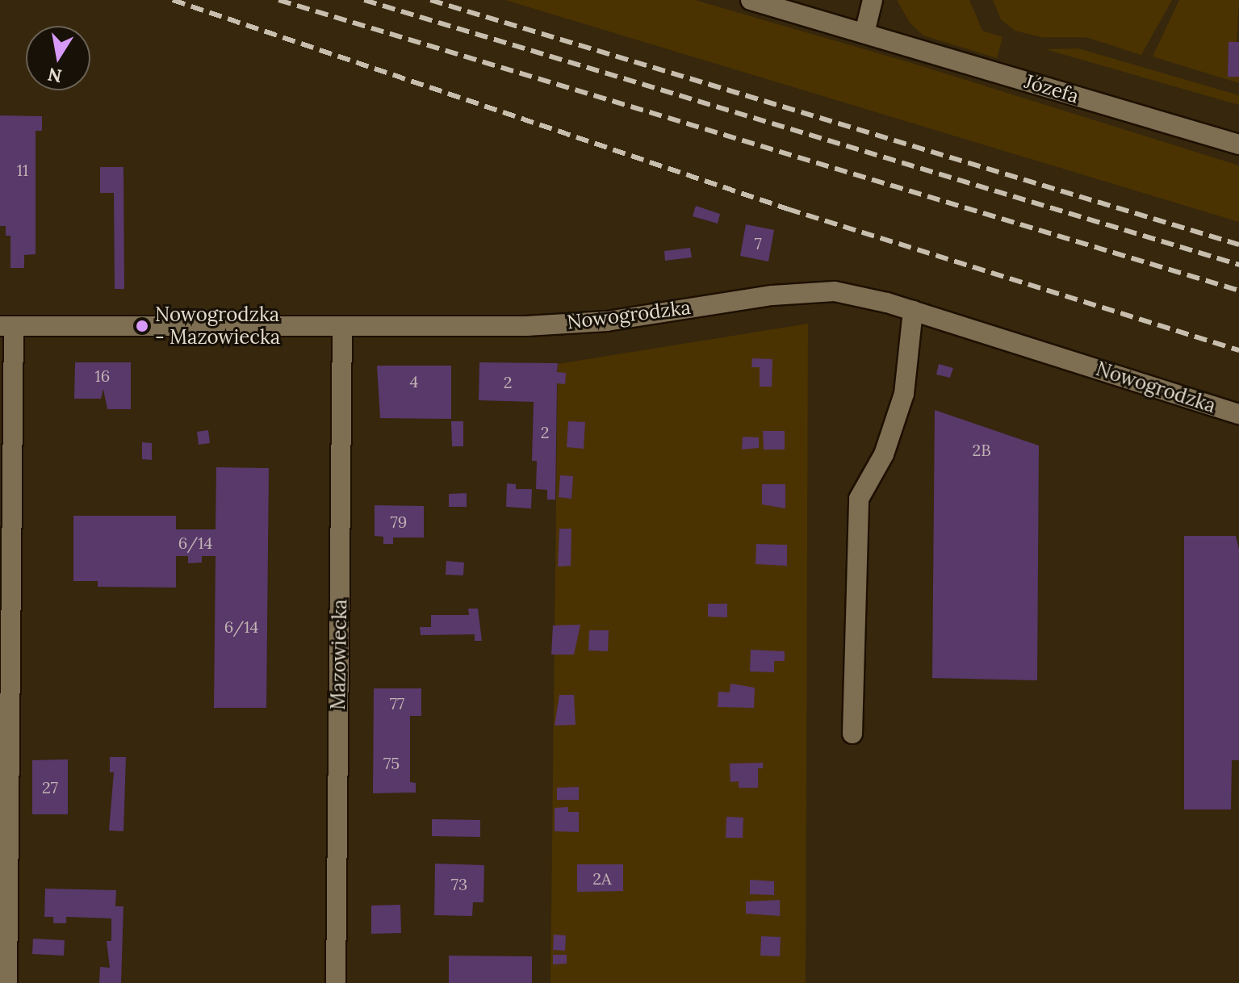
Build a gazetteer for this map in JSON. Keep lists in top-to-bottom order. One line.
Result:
{"streets":{"street":["Józefa","Nowogrodzka","Mazowiecka"]},"crossings":[["Nowogrodzka","Mazowiecka"]],"places":["Nowogrodzka - Mazowiecka"],"house_numbers":["11","7","16","4","2","2","2B","79","6/14","6/14","77","75","27","2A","73"],"north":"bottom"}
